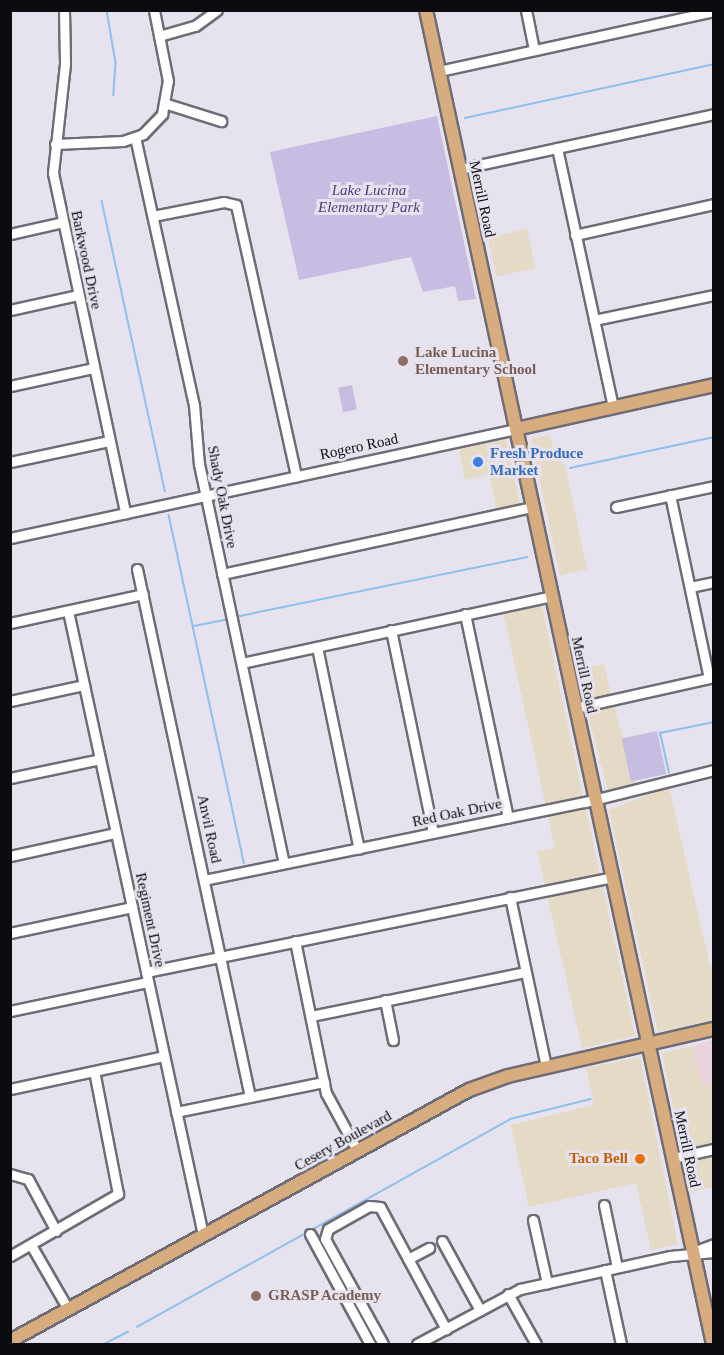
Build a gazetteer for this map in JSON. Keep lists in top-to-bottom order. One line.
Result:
{"streets":{"main road":["Merrill Road","Rogero Road","Cesery Boulevard"],"street":["Barkwood Drive","Shady Oak Drive","Red Oak Drive","Anvil Road","Regiment Drive"]},"crossings":[["Merrill Road","Rogero Road"],["Merrill Road","Red Oak Drive"],["Merrill Road","Cesery Boulevard"],["Barkwood Drive","Rogero Road"],["Rogero Road","Shady Oak Drive"],["Shady Oak Drive","Red Oak Drive"],["Red Oak Drive","Anvil Road"],["Regiment Drive","Cesery Boulevard"]],"parks":["Lake Lucina Elementary Park"],"places":["Lake Lucina Elementary School","Fresh Produce Market","Taco Bell","GRASP Academy"]}
